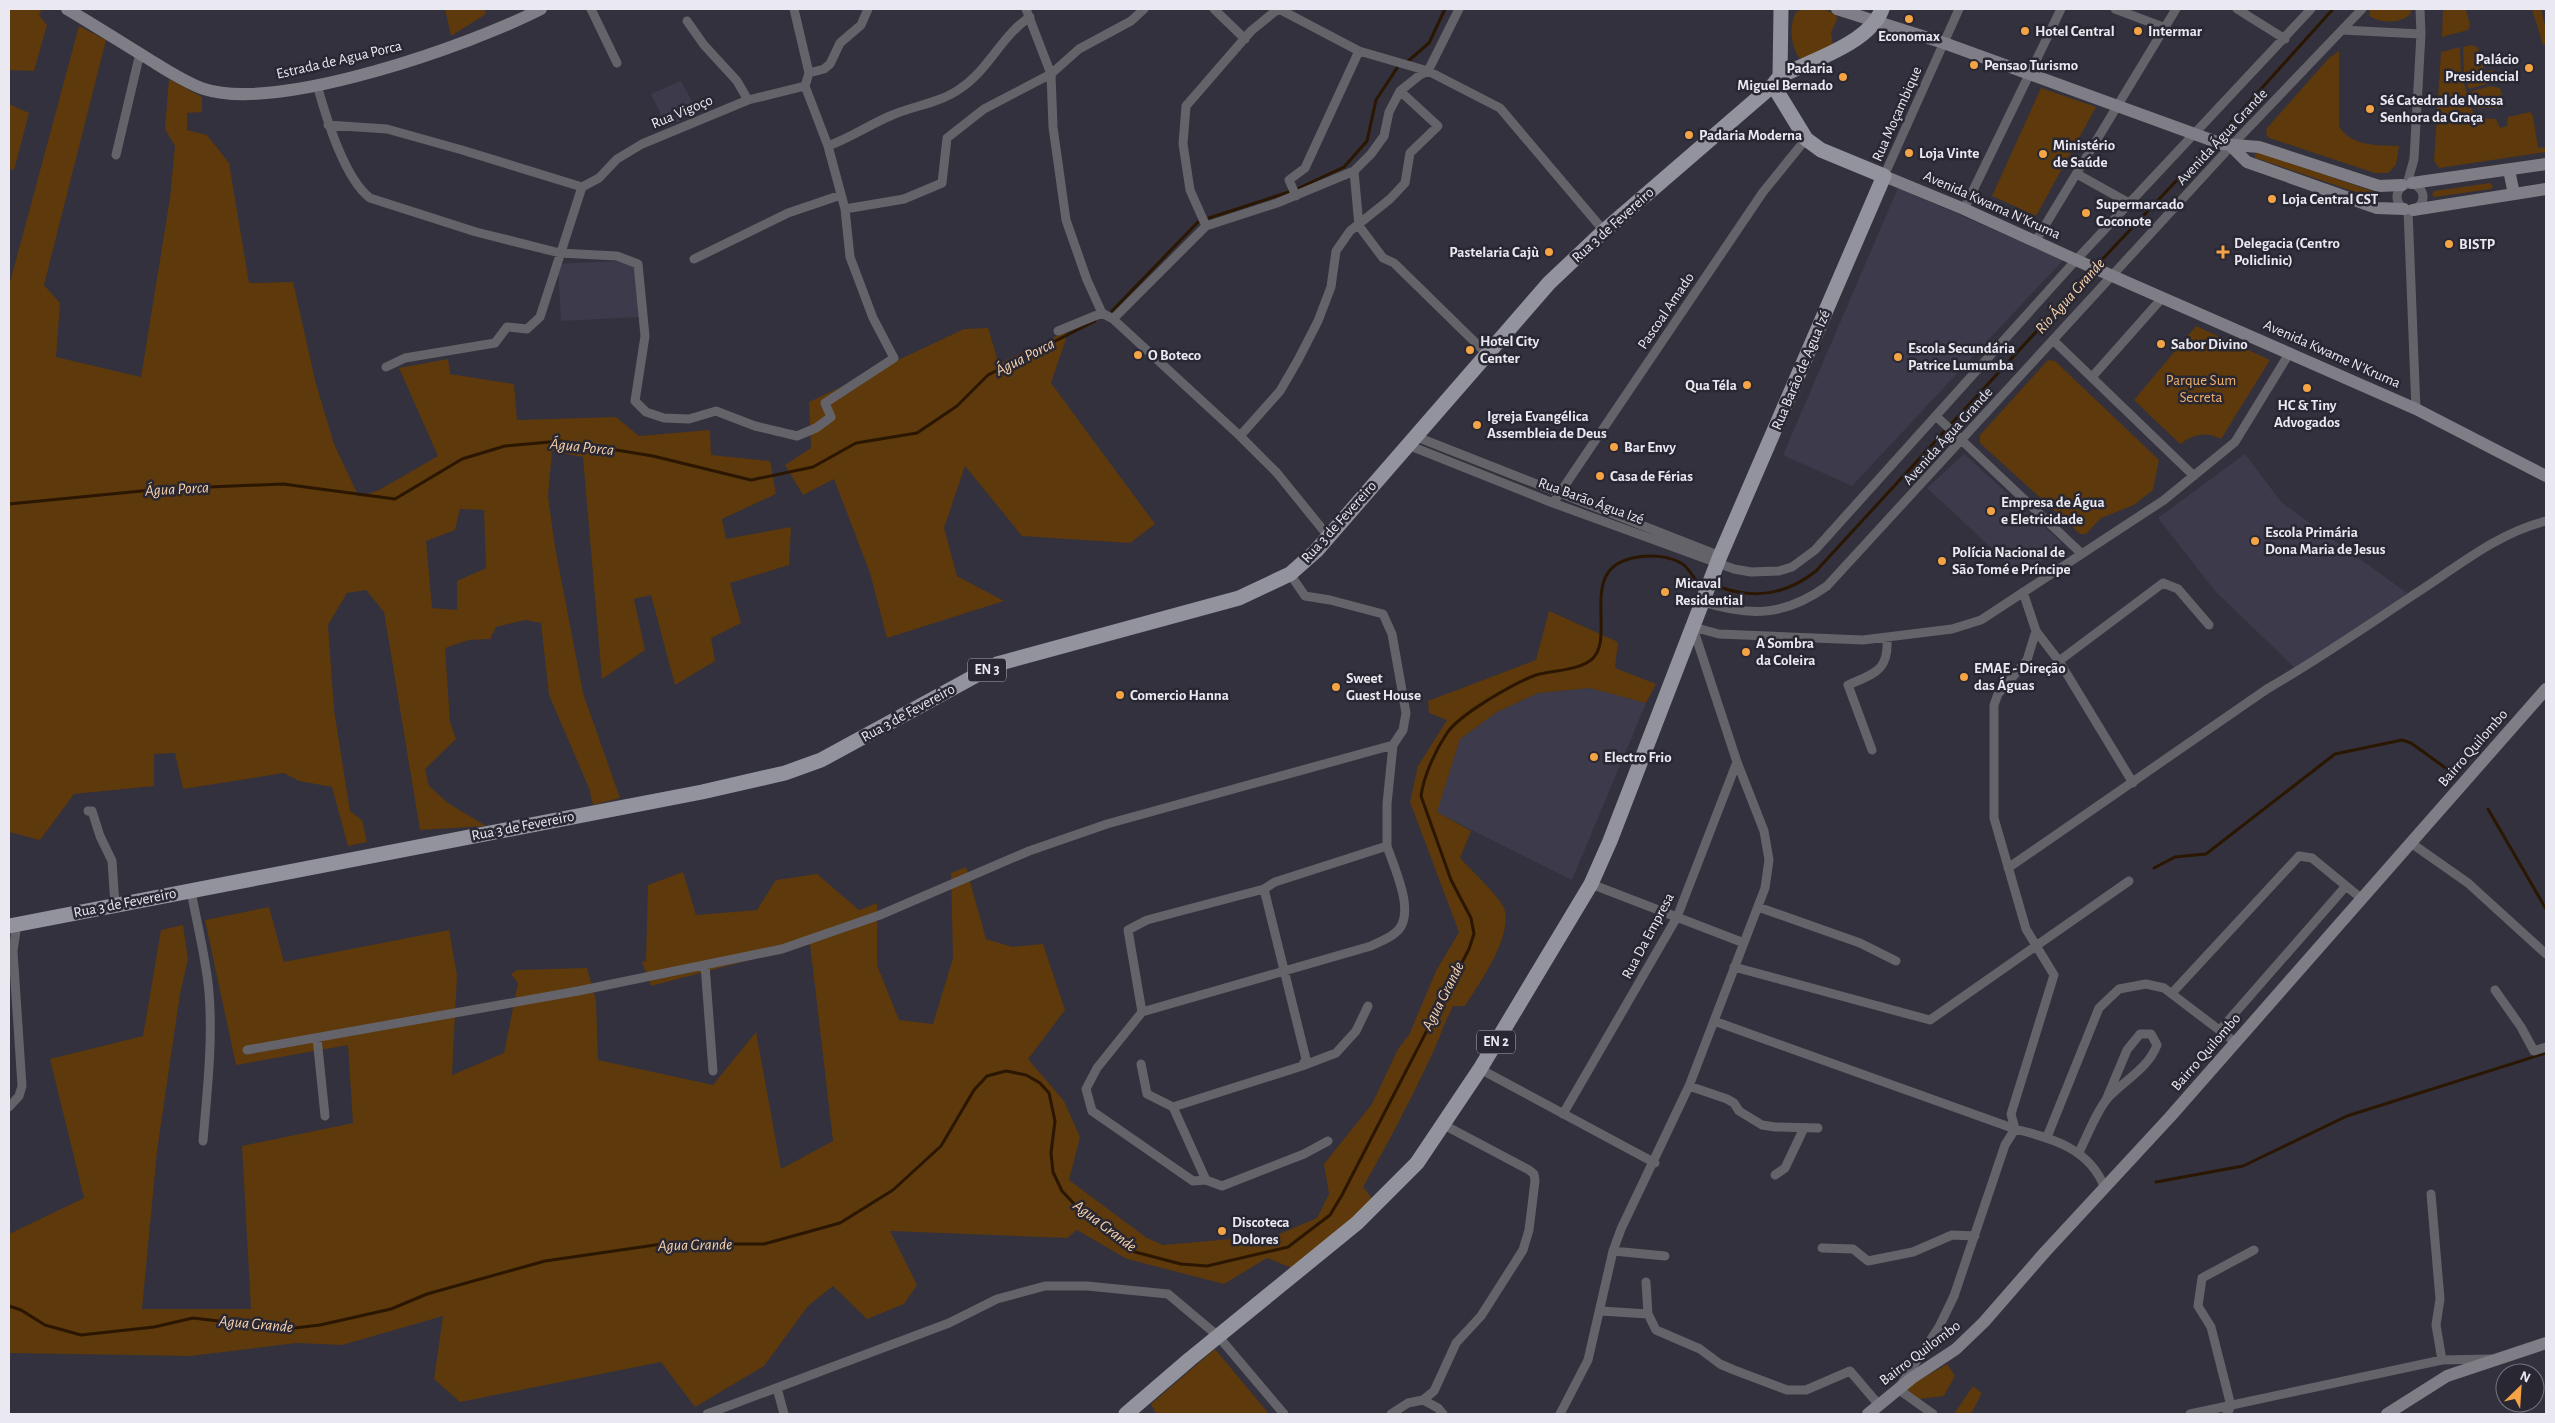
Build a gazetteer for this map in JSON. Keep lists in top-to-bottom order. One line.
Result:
{"streets":{"main road":["Rua 3 de Fevereiro","Rua Barão de Agua Izé","EN 3","EN 2"],"street":["Estrada de Agua Porca","Rua Vigoço","Rua Moçambique","Avenida Água Grande","Avenida Kwama N’Kruma","Pascoal Amado","Avenida Kwame N’Kruma","Rua Barão Água Izé","Bairro Quilombo","Rua Da Empresa"]},"crossings":[["Rua Moçambique","Avenida Kwama N’Kruma"],["Rua Moçambique","Rua Barão de Agua Izé"],["Avenida Água Grande","Avenida Kwama N’Kruma"],["Avenida Água Grande","Avenida Kwame N’Kruma"],["Avenida Água Grande","Rua Barão Água Izé"],["Avenida Água Grande","EN 2"],["Avenida Kwama N’Kruma","Avenida Kwame N’Kruma"],["Avenida Kwama N’Kruma","Rua Barão de Agua Izé"],["Rua 3 de Fevereiro","Rua Barão Água Izé"],["Pascoal Amado","Rua Barão Água Izé"],["Rua Barão de Agua Izé","Rua Barão Água Izé"],["Rua Barão de Agua Izé","EN 2"],["Rua Barão Água Izé","EN 2"]],"water":["Rio Água Grande","Água Porca","Agua Grande"],"parks":["Parque Sum Secreta"],"places":{"other":["Economax","Hotel Central","Intermar","Pensao Turismo","Palácio Presidencial","Padaria Miguel Bernado","Sé Catedral de Nossa Senhora da Graça","Padaria Moderna","Loja Vinte","Ministério de Saúde","Loja Central CST","Supermarcado Coconote","BISTP","Pastelaria Cajù","Sabor Divino","Hotel City Center","O Boteco","Escola Secundária Patrice Lumumba","Qua Téla","HC & Tiny Advogados","Igreja Evangélica Assembleia de Deus","Bar Envy","Casa de Férias","Empresa de Água e Eletricidade","Escola Primária Dona Maria de Jesus","Polícia Nacional de São Tomé e Príncipe","Micaval Residential","A Sombra da Coleira","EMAE - Direção das Águas","Sweet Guest House","Comercio Hanna","Electro Frio","Discoteca Dolores"],"health":["Delegacia (Centro Policlinic)"]},"north":"top right"}
